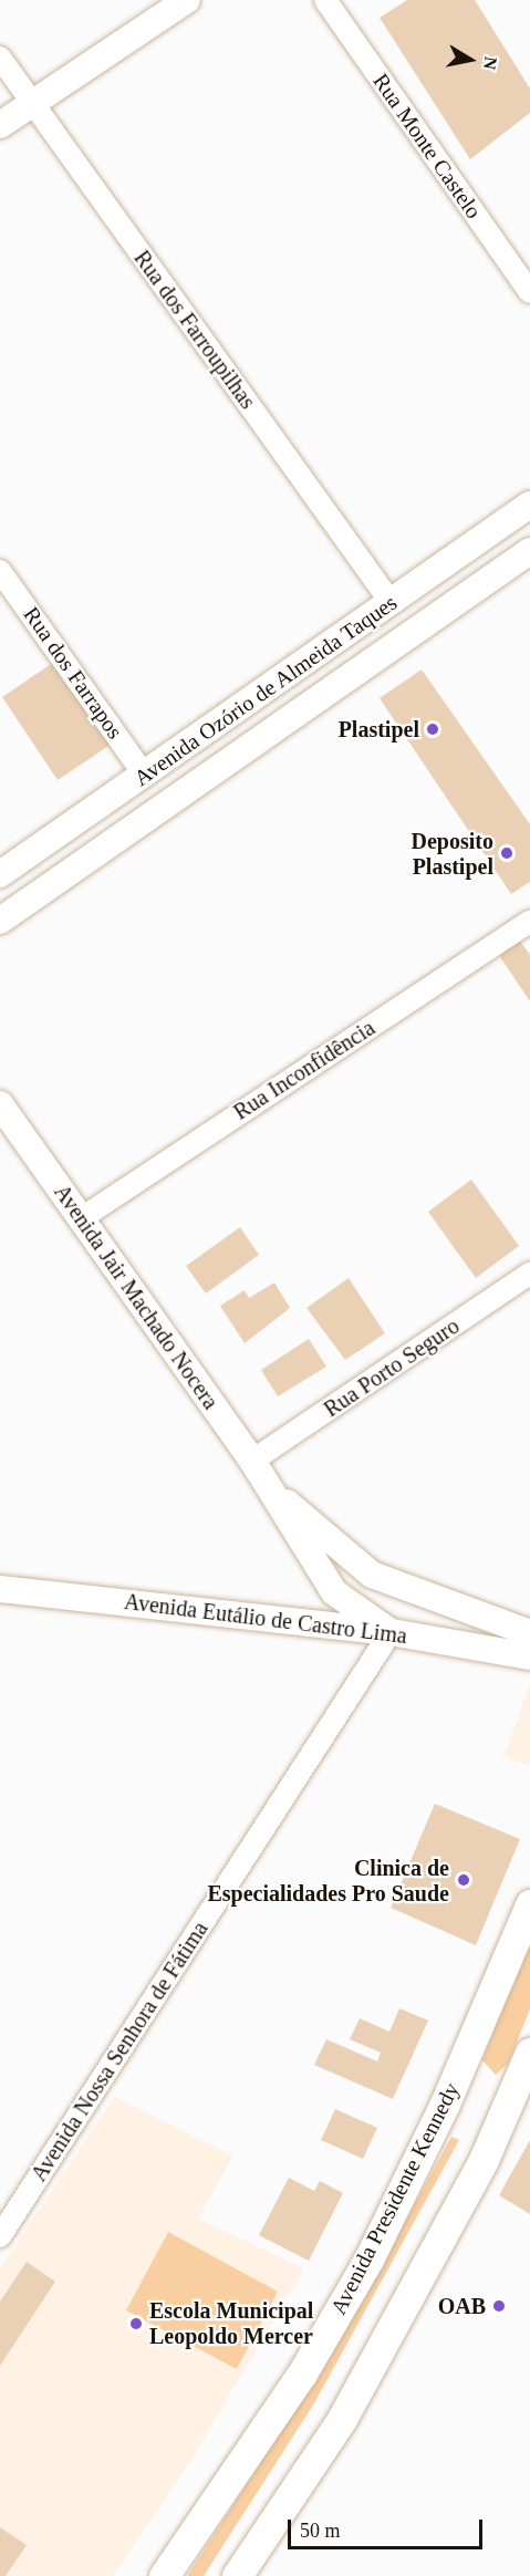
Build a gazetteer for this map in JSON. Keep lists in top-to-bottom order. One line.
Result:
{"streets":{"main road":["Avenida Presidente Kennedy"],"street":["Rua Monte Castelo","Rua dos Farroupilhas","Rua dos Farrapos","Avenida Ozório de Almeida Taques","Rua Inconfidência","Avenida Jair Machado Nocera","Rua Porto Seguro","Avenida Eutálio de Castro Lima","Avenida Nossa Senhora de Fátima"]},"crossings":[["Rua dos Farroupilhas","Avenida Ozório de Almeida Taques"],["Rua dos Farrapos","Avenida Ozório de Almeida Taques"],["Rua Inconfidência","Avenida Jair Machado Nocera"],["Avenida Jair Machado Nocera","Rua Porto Seguro"],["Avenida Jair Machado Nocera","Avenida Eutálio de Castro Lima"],["Avenida Jair Machado Nocera","Avenida Nossa Senhora de Fátima"],["Avenida Eutálio de Castro Lima","Avenida Nossa Senhora de Fátima"]],"places":["Plastipel","Deposito Plastipel","Clinica de Especialidades Pro Saude","OAB","Escola Municipal Leopoldo Mercer"],"scale_bar":"50 m","north":"right"}
